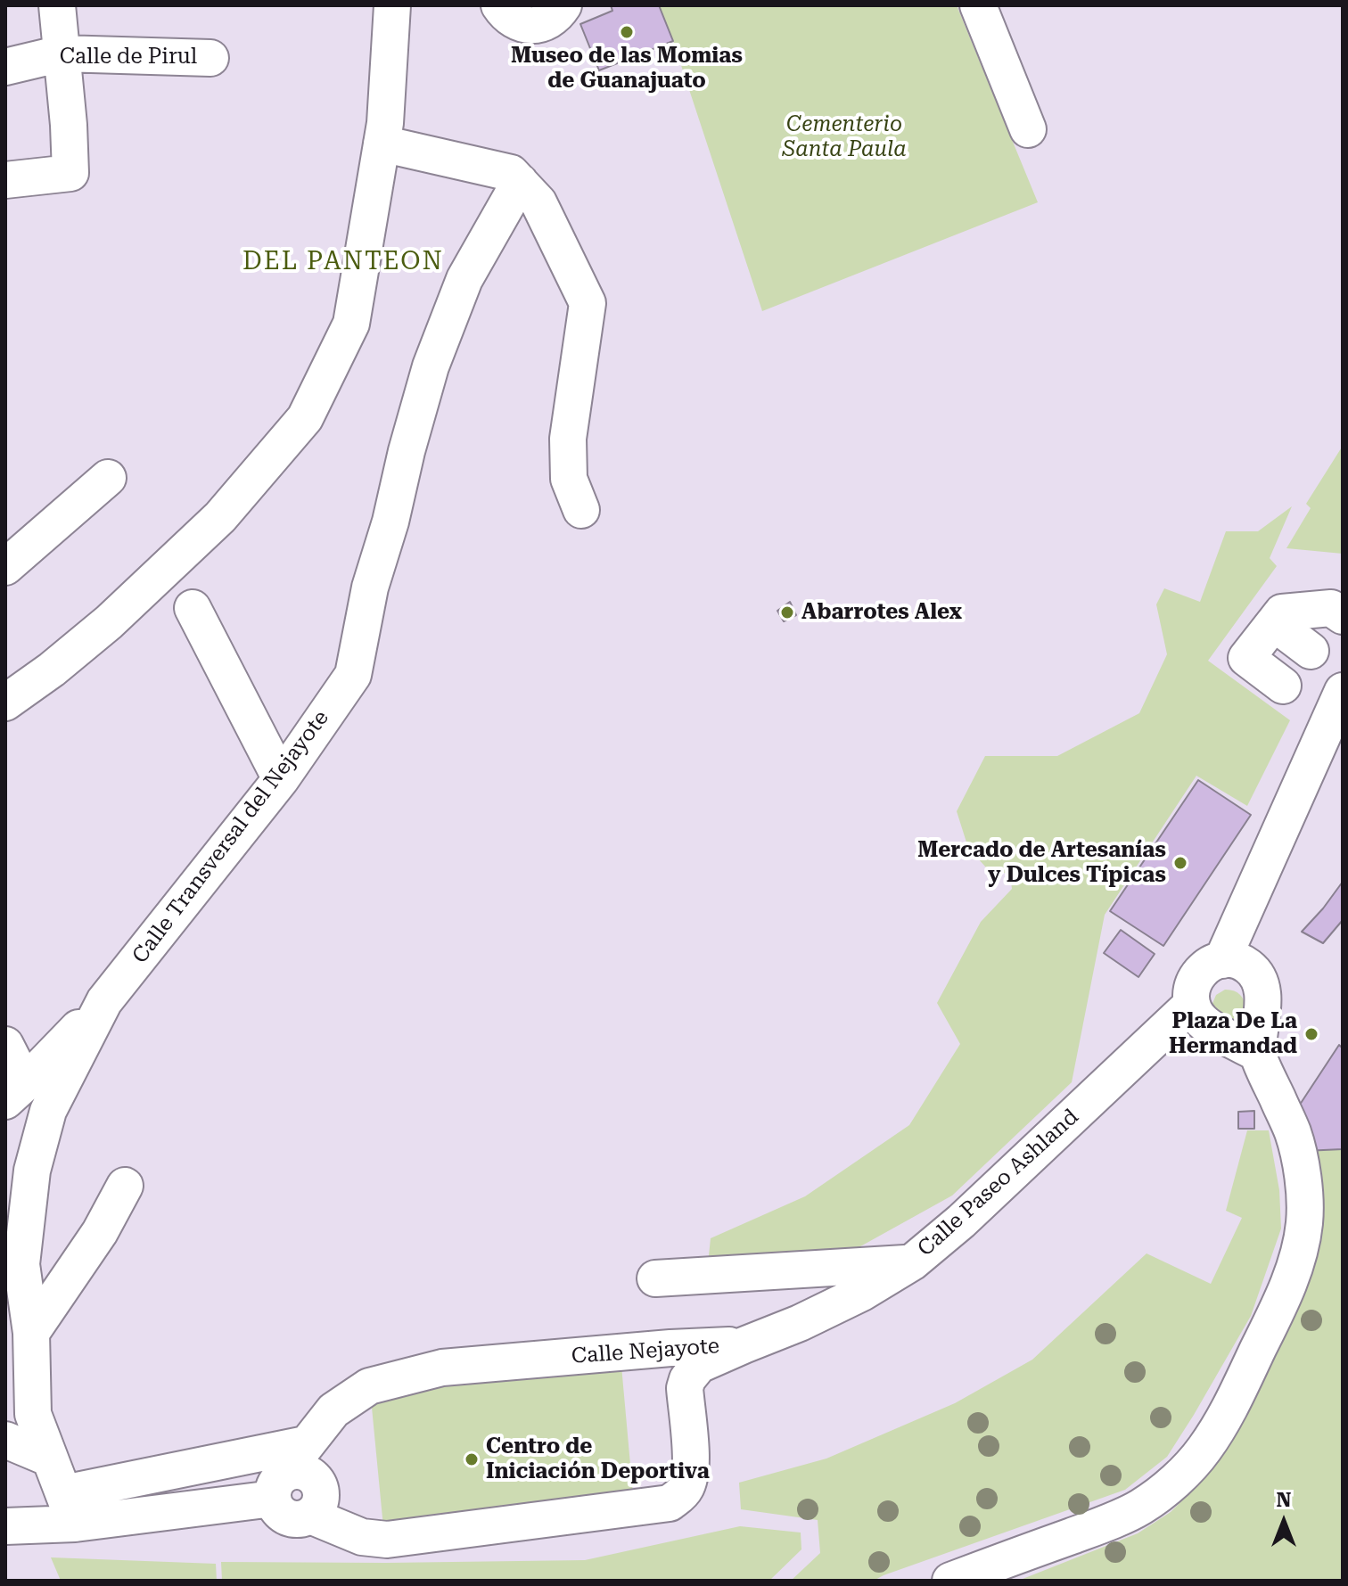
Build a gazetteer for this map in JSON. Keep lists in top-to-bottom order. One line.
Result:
{"streets":{"street":["Calle de Pirul","Calle Transversal del Nejayote","Calle Paseo Ashland","Calle Nejayote"]},"crossings":[["Calle Paseo Ashland","Calle Nejayote"]],"districts":["DEL PANTEON"],"parks":["Cementerio Santa Paula"],"places":["Museo de las Momias de Guanajuato","Abarrotes Alex","Mercado de Artesanías y Dulces Típicas","Plaza De La Hermandad","Centro de Iniciación Deportiva"],"north":"top"}
